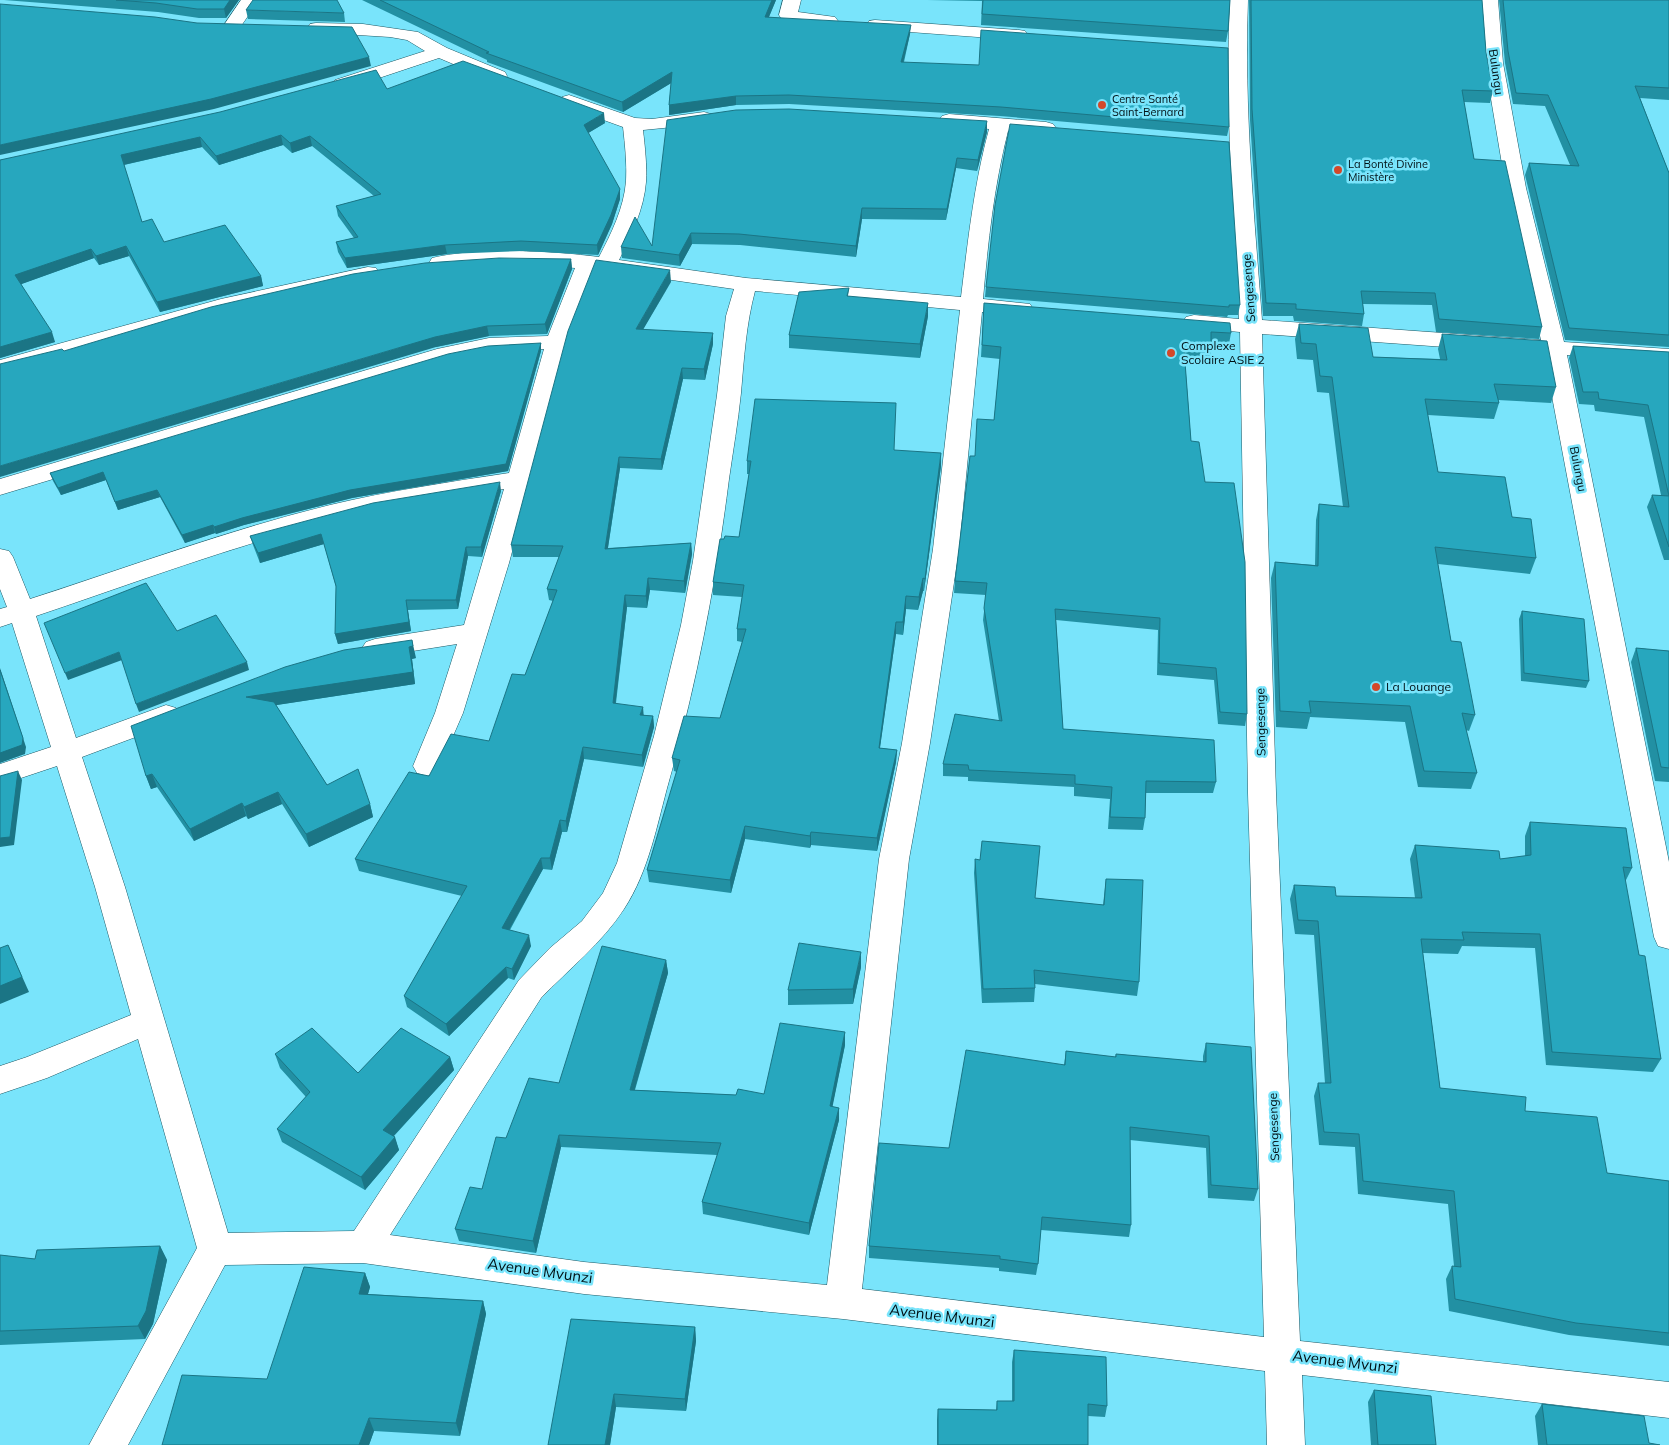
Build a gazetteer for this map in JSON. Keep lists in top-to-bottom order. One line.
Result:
{"streets":{"street":["Bulungu","Sengesenge","Avenue Mvunzi"]},"crossings":[["Sengesenge","Avenue Mvunzi"]],"places":["Centre Santé Saint-Bernard","La Bonté Divine Ministère","Complexe Scolaire ASIE 2","La Louange"]}
